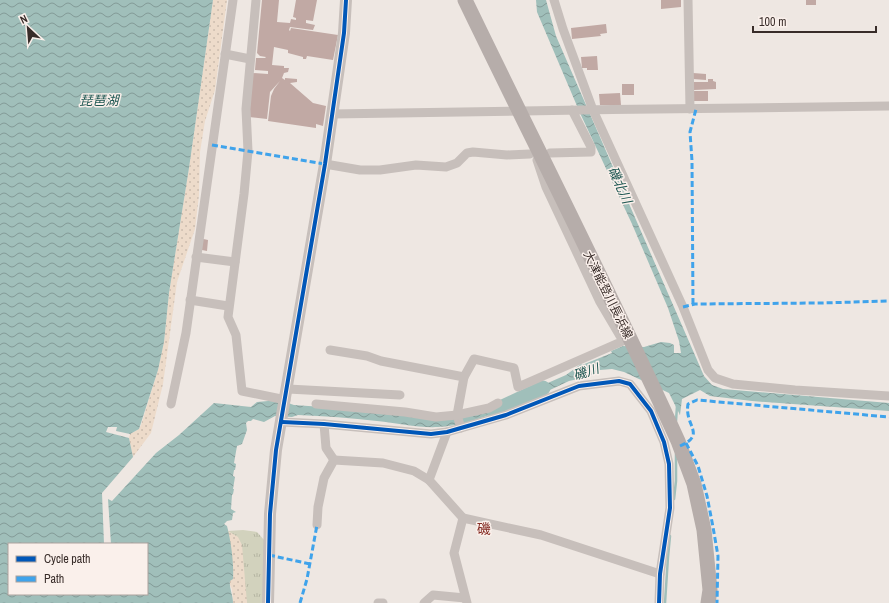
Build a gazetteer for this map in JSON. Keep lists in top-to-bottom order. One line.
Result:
{"streets":{"main road":["大津能登川長浜線"]},"districts":["磯"],"water":["琵琶湖","磯北川","磯川"],"legend":["Cycle path","Path"],"scale_bar":"100 m","north":"top left"}
